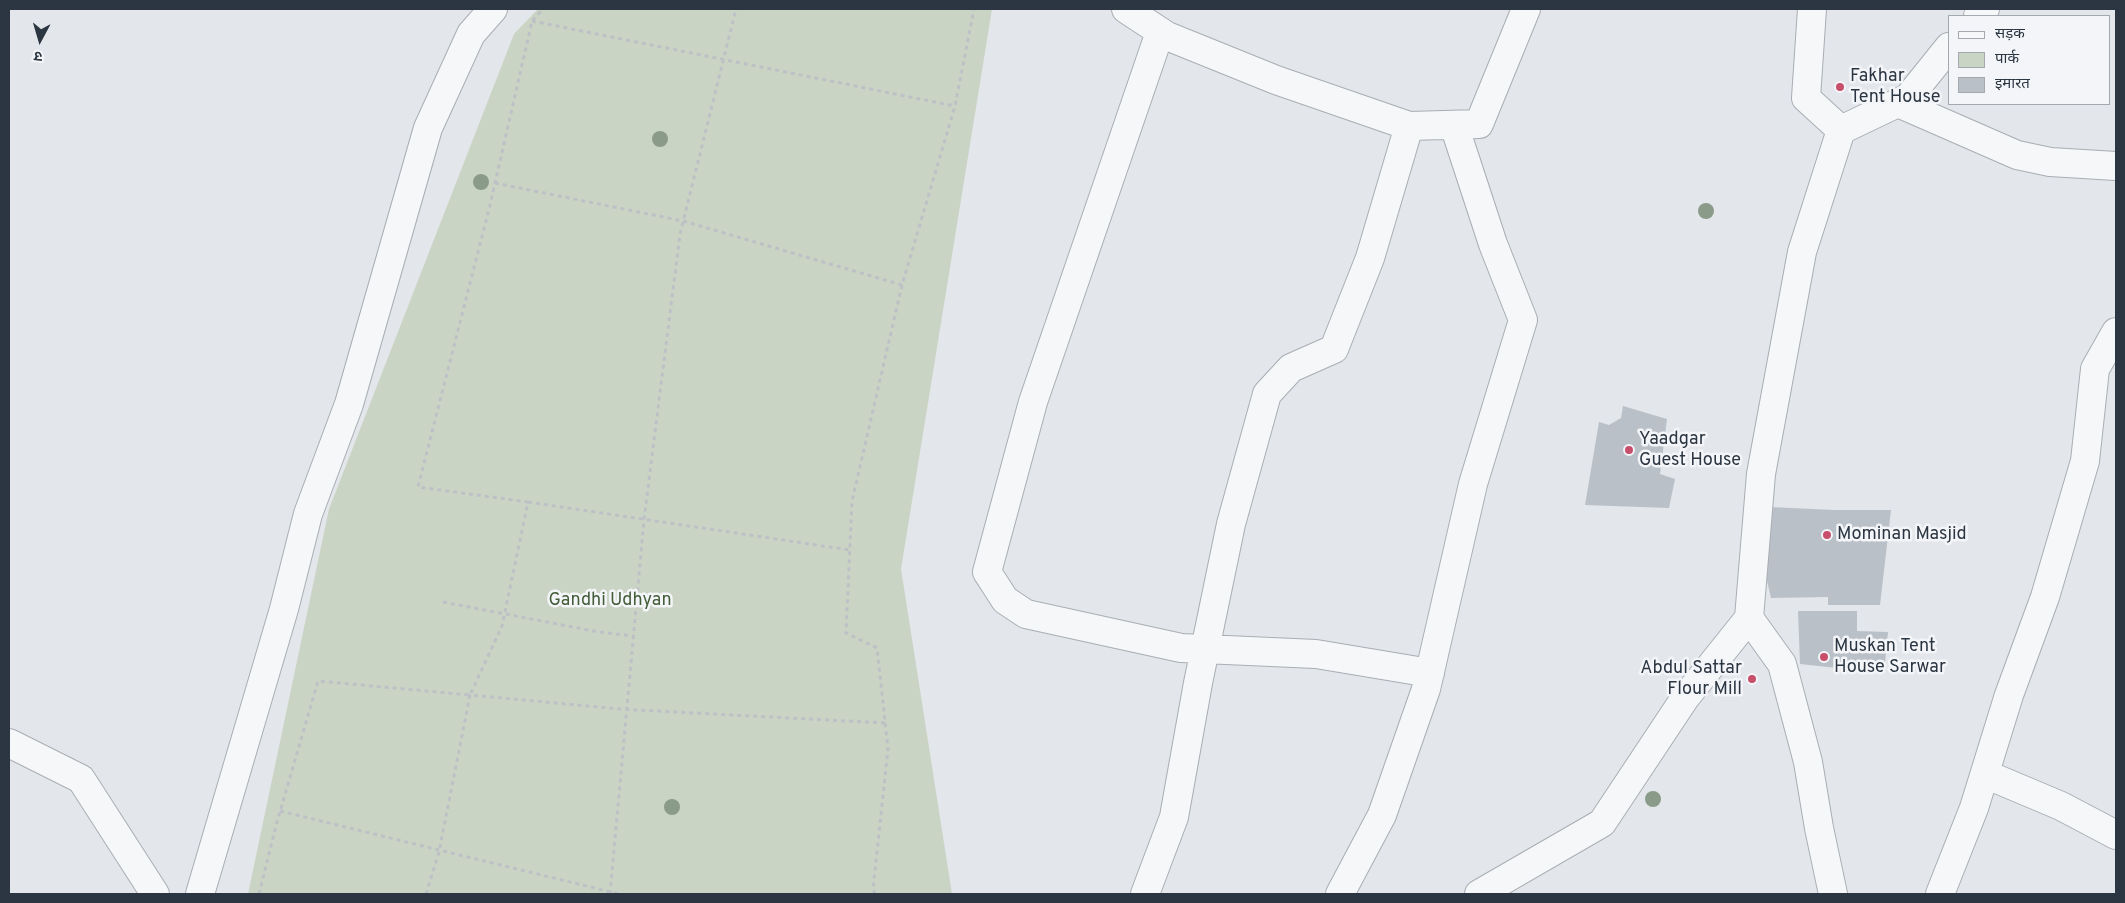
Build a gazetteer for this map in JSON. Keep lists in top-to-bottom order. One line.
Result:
{"parks":["Gandhi Udhyan"],"places":["Fakhar Tent House","Yaadgar Guest House","Mominan Masjid","Muskan Tent House Sarwar","Abdul Sattar Flour Mill"],"legend":["सड़क","पार्क","इमारत"],"north":"bottom"}
